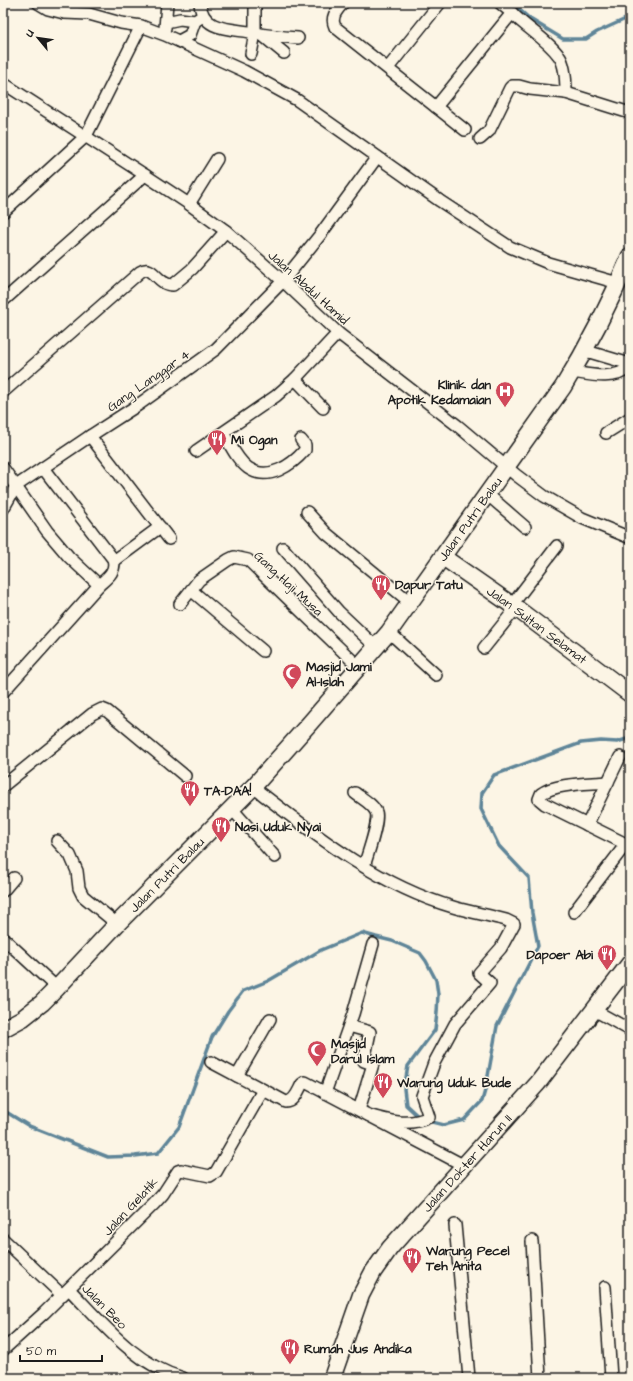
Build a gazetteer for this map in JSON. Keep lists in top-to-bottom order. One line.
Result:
{"streets":{"main road":["Jalan Putri Balau","Jalan Sultan Selamat","Jalan Dokter Harun II"],"street":["Jalan Abdul Hamid","Gang Langgar 4","Gang Haji Musa","Jalan Gelatik","Jalan Beo"]},"crossings":[["Jalan Abdul Hamid","Gang Langgar 4"],["Jalan Abdul Hamid","Jalan Putri Balau"],["Jalan Putri Balau","Gang Haji Musa"],["Jalan Putri Balau","Jalan Sultan Selamat"],["Jalan Gelatik","Jalan Beo"]],"places":{"hospital":["Klinik dan Apotik Kedamaian"],"restaurant":["Mi Ogan","Dapur Tatu","TA-DAA!","Nasi Uduk Nyai","Dapoer Abi","Warung Uduk Bude","Warung Pecel Teh Anita","Rumah Jus Andika"],"mosque":["Masjid Jami Al-Islah","Masjid Darul Islam"]},"scale_bar":"50 m","north":"top left"}
